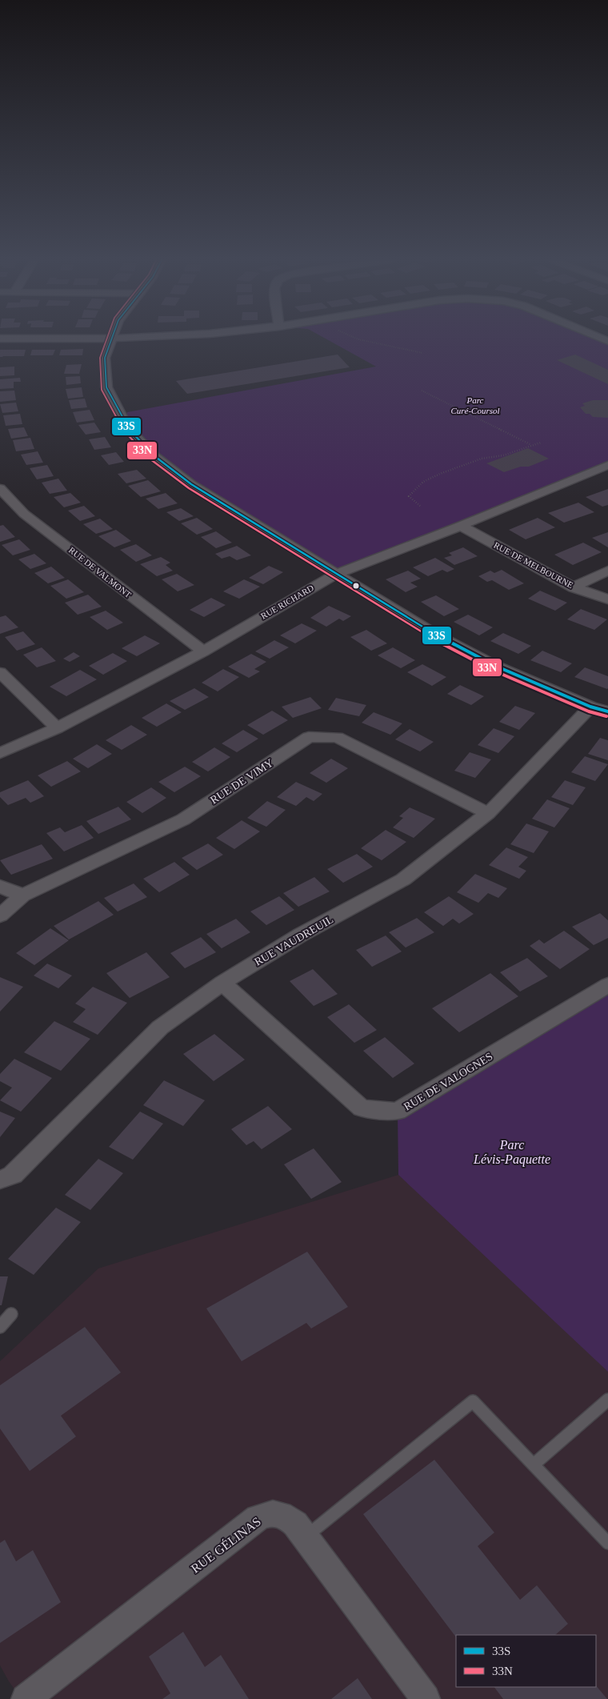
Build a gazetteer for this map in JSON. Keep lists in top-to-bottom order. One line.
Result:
{"streets":{"street":["RUE DE MELBOURNE","RUE DE VALMONT","RUE RICHARD","RUE DE VIMY","RUE VAUDREUIL","RUE DE VALOGNES","RUE GÉLINAS"]},"crossings":[["RUE DE MELBOURNE","RUE RICHARD"],["RUE DE VALMONT","RUE RICHARD"],["RUE DE VIMY","RUE VAUDREUIL"],["RUE VAUDREUIL","RUE DE VALOGNES"]],"parks":["Parc Curé-Coursol","Parc Lévis-Paquette"],"lines":["transit line 33S","transit line 33N"],"legend":["33S","33N"]}
